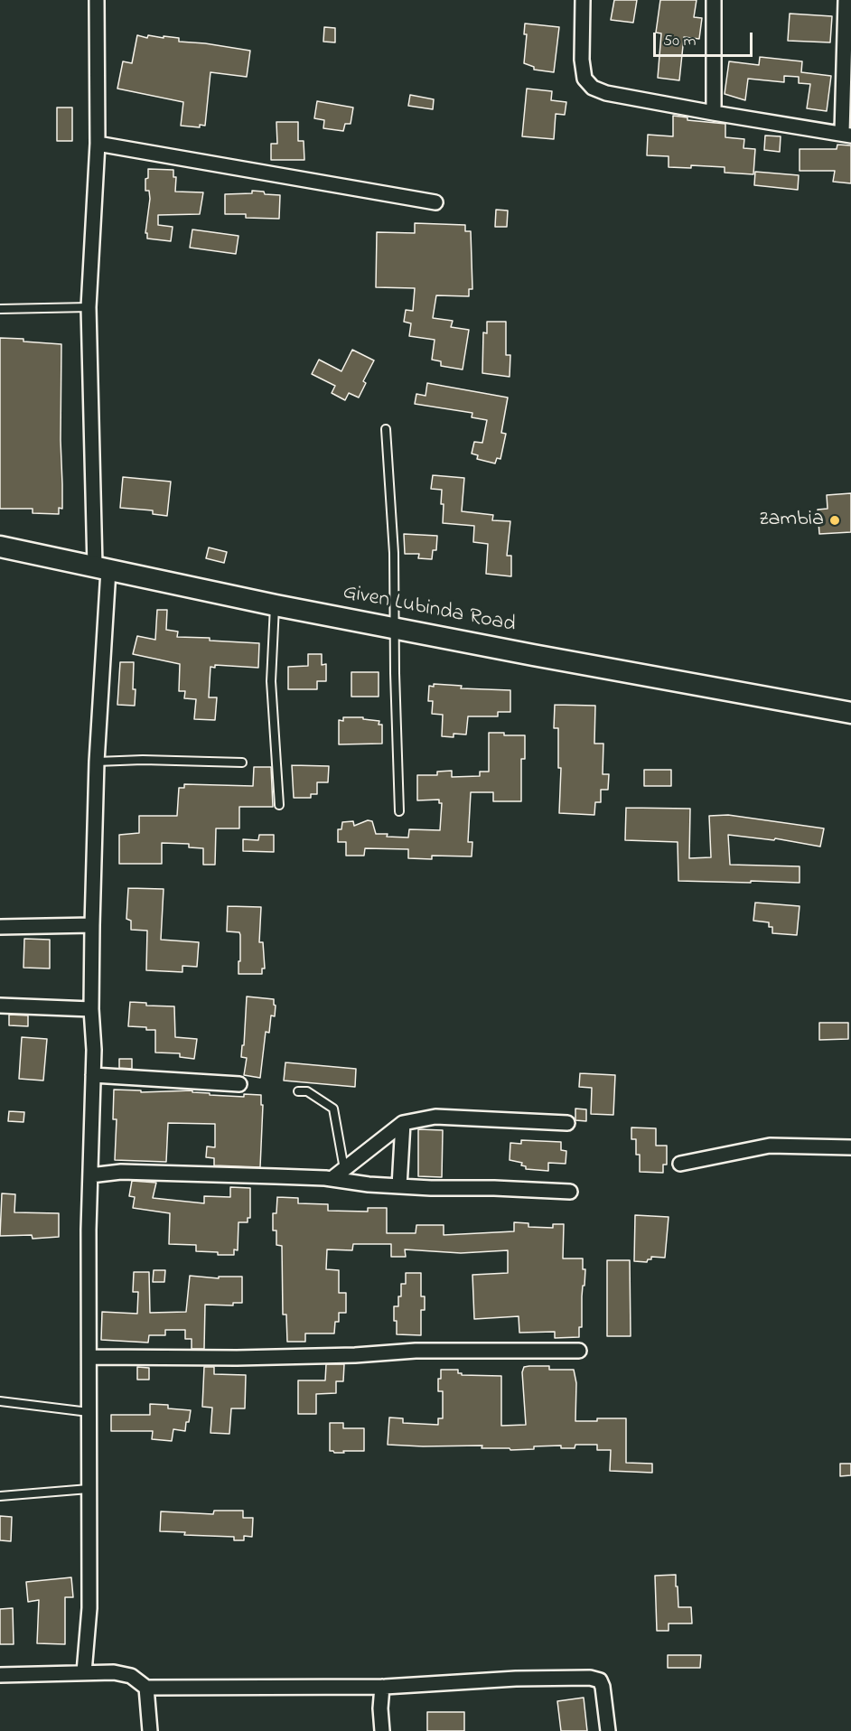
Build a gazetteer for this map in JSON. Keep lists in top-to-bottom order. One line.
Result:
{"streets":{"street":["Given Lubinda Road"]},"places":["zambia"],"scale_bar":"50 m"}
